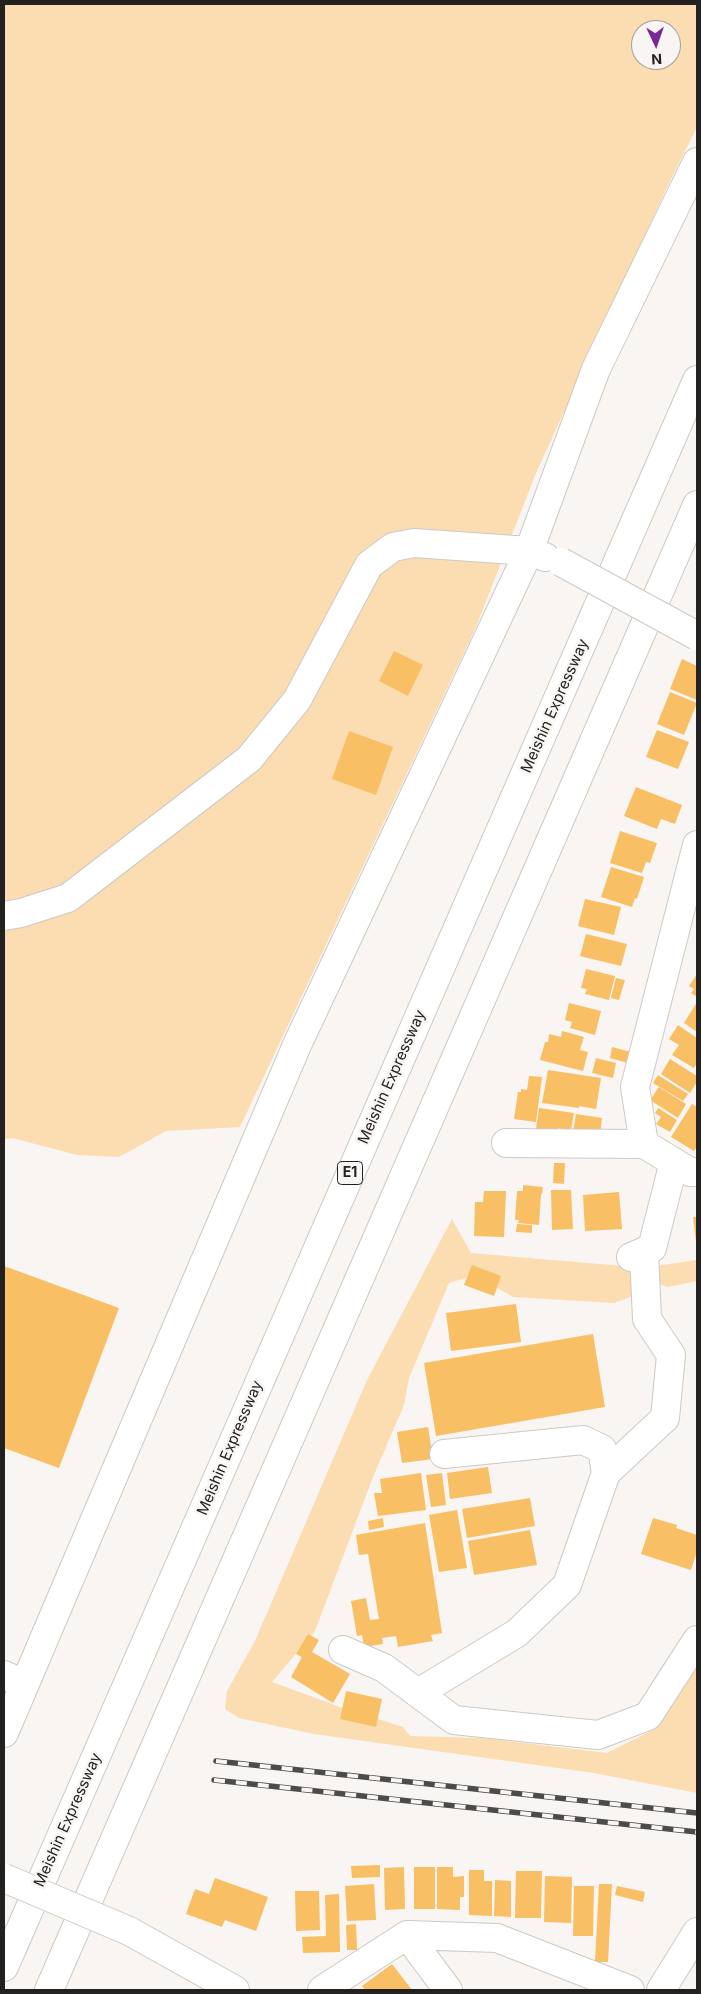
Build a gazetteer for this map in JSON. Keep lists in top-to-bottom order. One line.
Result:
{"streets":{"main road":["Meishin Expressway","E1"]},"north":"bottom"}
